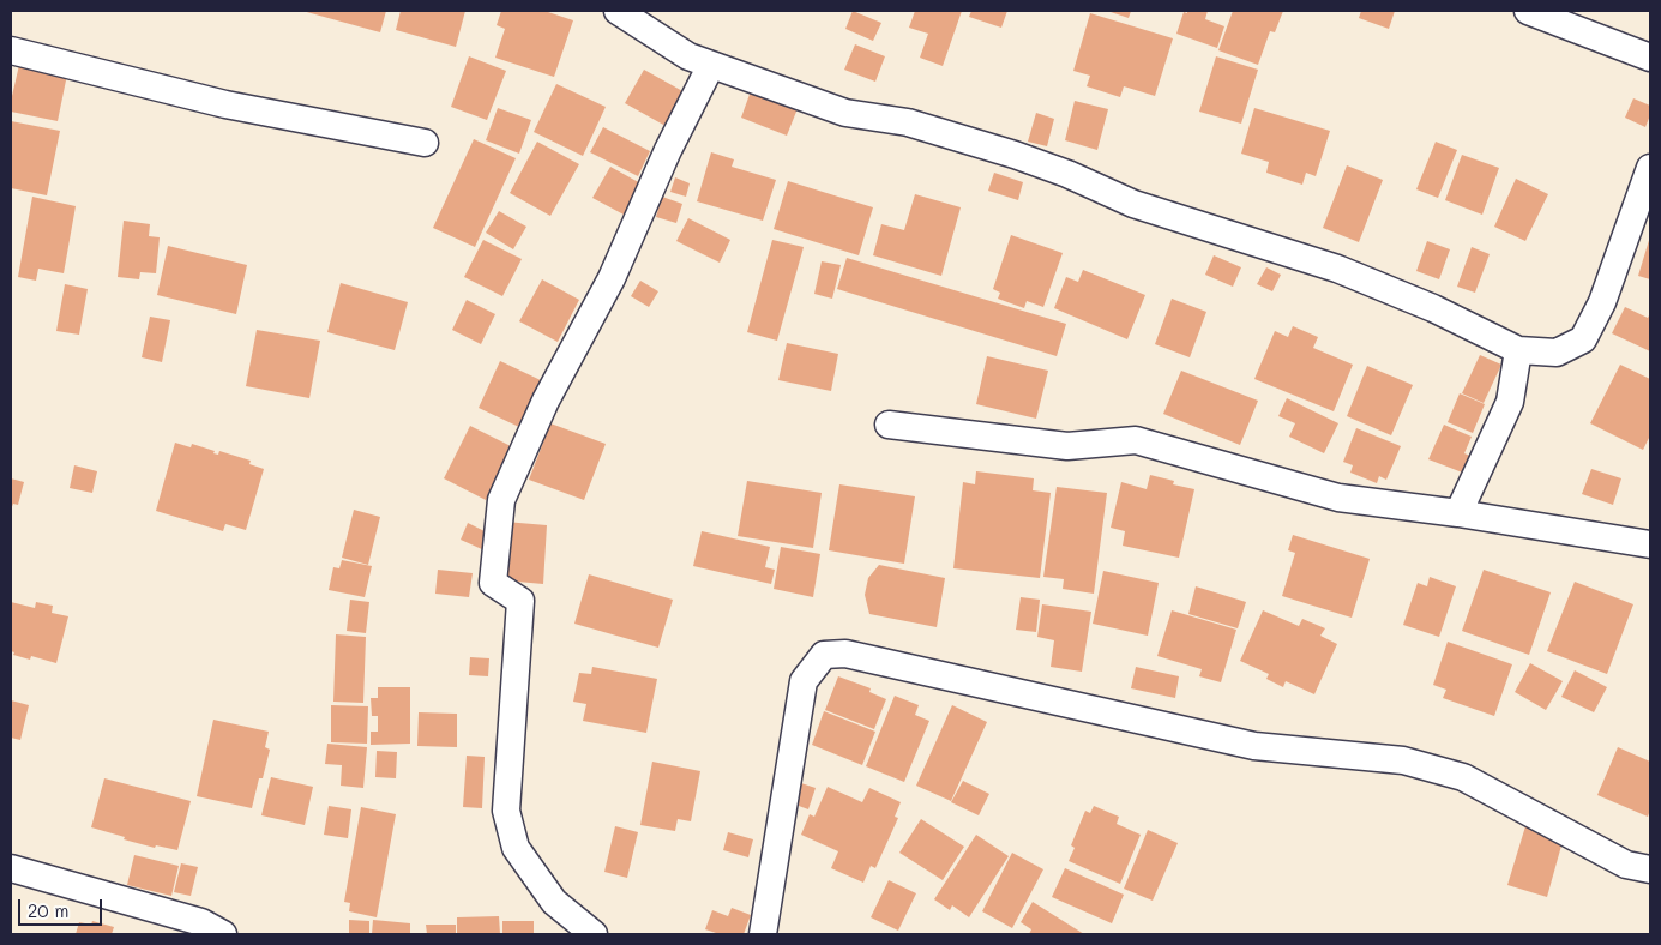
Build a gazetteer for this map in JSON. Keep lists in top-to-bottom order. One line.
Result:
{"scale_bar":"20 m"}
